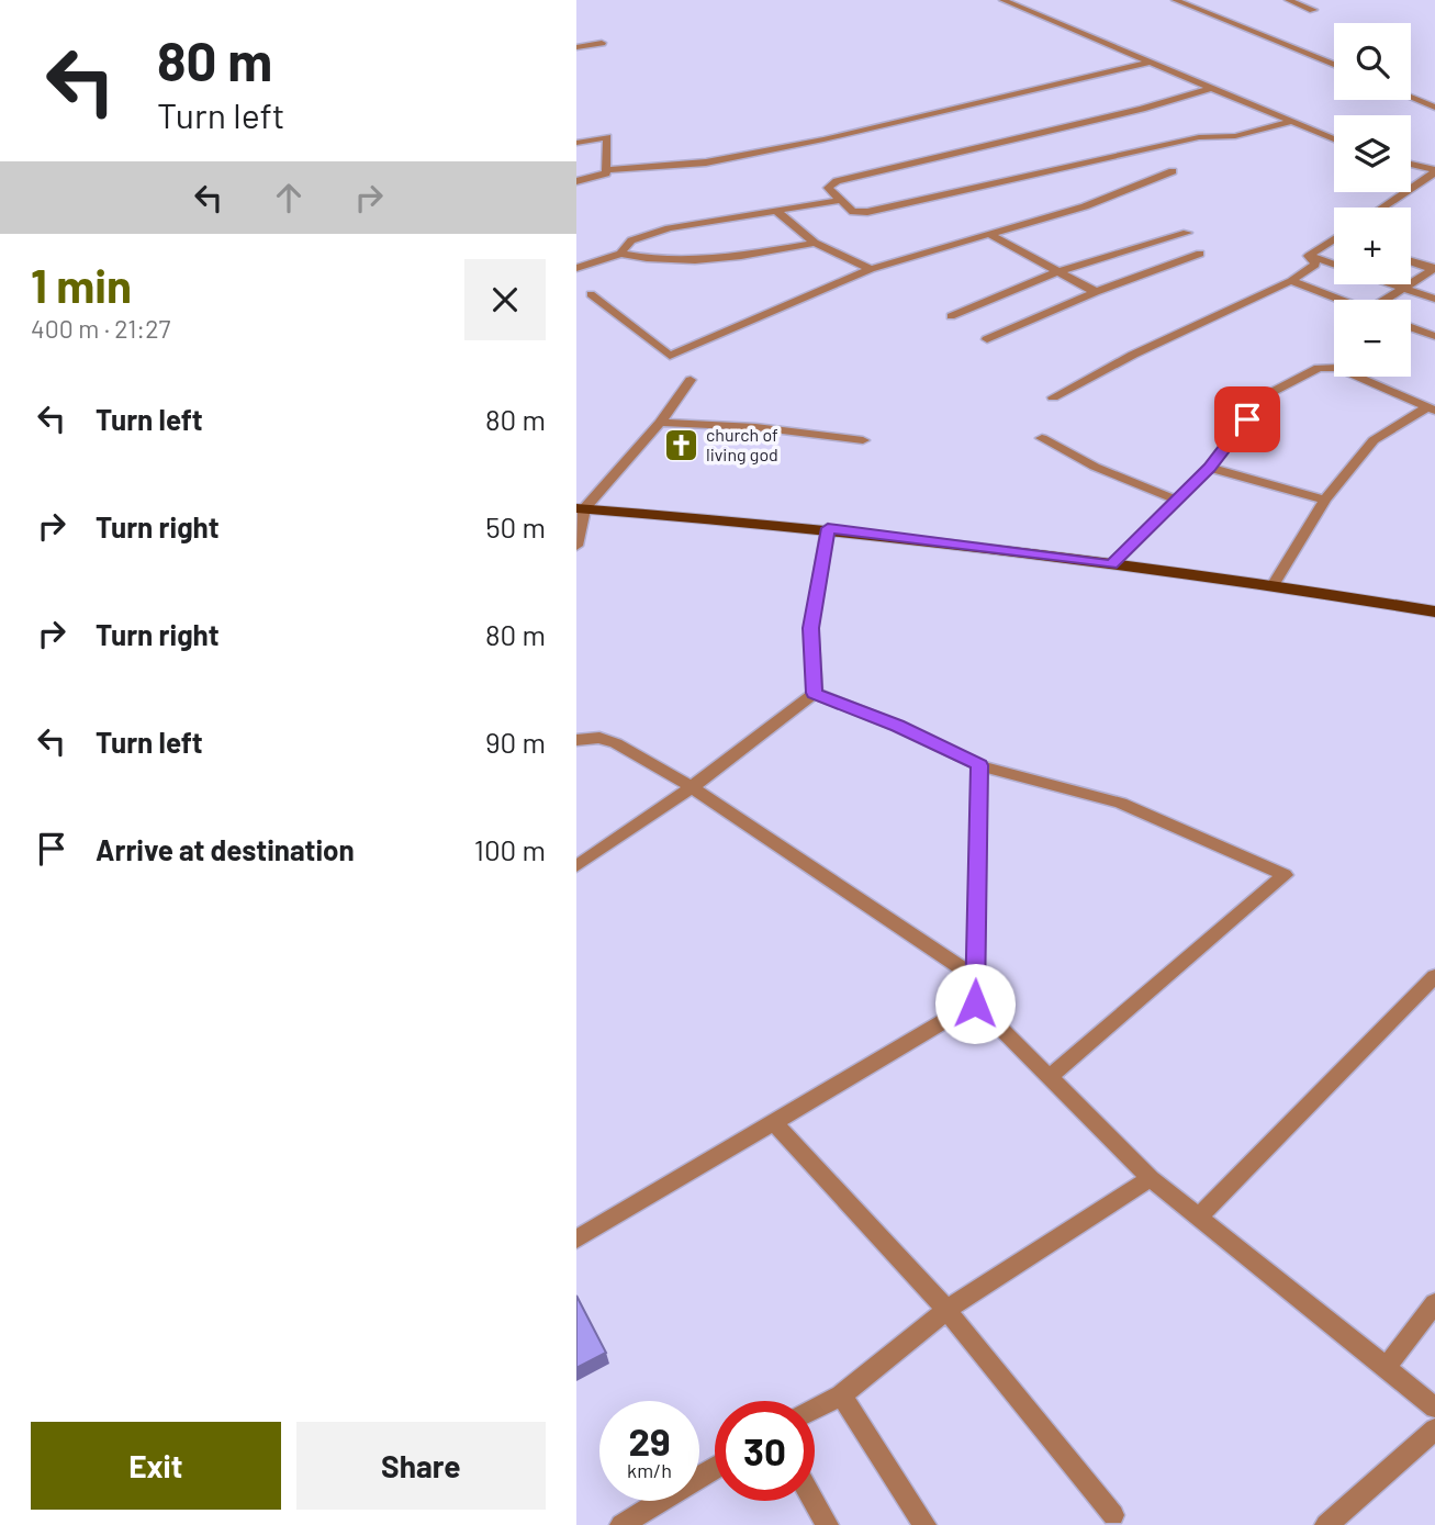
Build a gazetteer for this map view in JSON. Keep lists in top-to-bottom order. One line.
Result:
{"places":{"church":["church of living god"]},"page":{"turn":["80 m","Turn left"],"map_buttons":["+","−"],"heading":["1 min","400 m · 21:27"],"list":[{"name":"Turn left","value":"80 m"},{"name":"Turn right","value":"50 m"},{"name":"Turn right","value":"80 m"},{"name":"Turn left","value":"90 m"},{"name":"Arrive at destination","value":"100 m"}],"speed":"29 km/h","limit":"30","buttons":["Exit","Share"]}}
